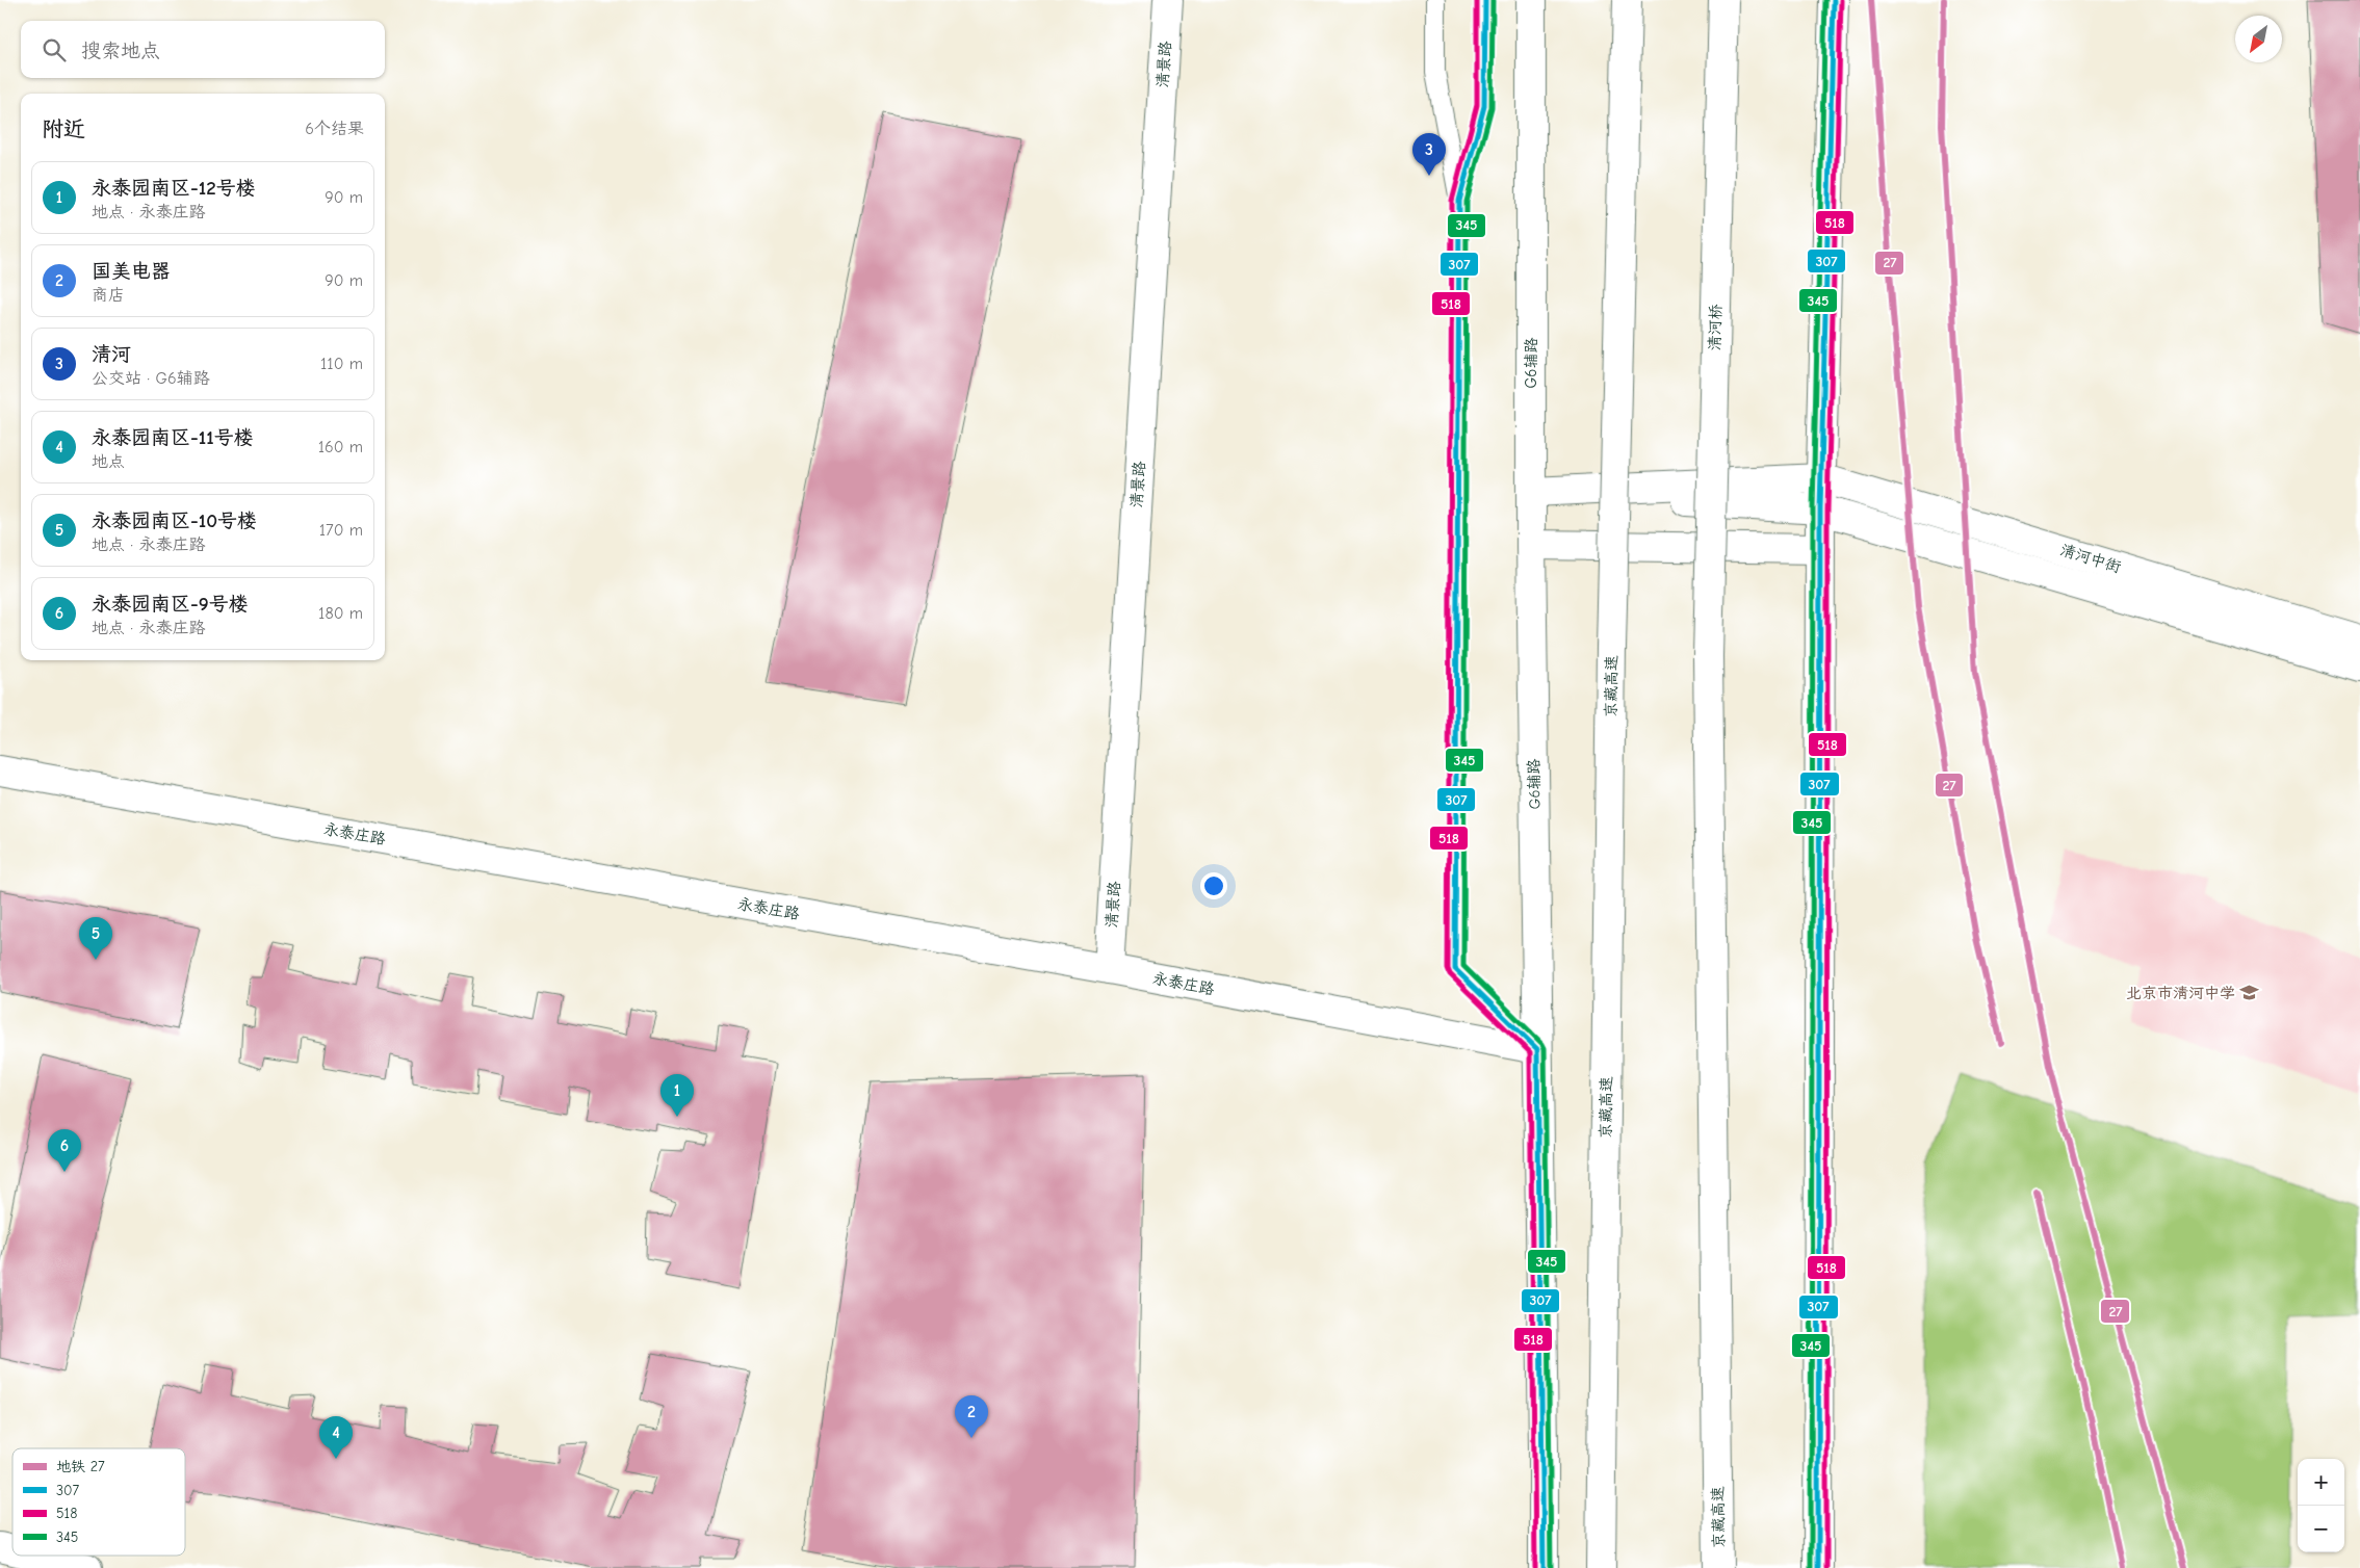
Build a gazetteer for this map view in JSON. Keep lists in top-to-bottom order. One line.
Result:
{"streets":{"main road":["清景路","清河桥","G6辅路","清河中街","京藏高速","永泰庄路"]},"crossings":[["清景路","永泰庄路"],["清河桥","京藏高速"],["G6辅路","清河中街"],["G6辅路","永泰庄路"]],"places":{"school or university":["北京市清河中学"]},"lines":["metro line 27","transit line 307","transit line 518","transit line 345"],"legend":["地铁 27","307","518","345"],"north":"bottom left","page":{"search":"搜索地点","heading":["附近","6个结果"],"pins":["3","5","1","6","2","4"],"list":[{"mark":"1","name":"永泰园南区-12号楼","note":"地点 · 永泰庄路","value":"90 m"},{"mark":"2","name":"国美电器","note":"商店","value":"90 m"},{"mark":"3","name":"清河","note":"公交站 · G6辅路","value":"110 m"},{"mark":"4","name":"永泰园南区-11号楼","note":"地点","value":"160 m"},{"mark":"5","name":"永泰园南区-10号楼","note":"地点 · 永泰庄路","value":"170 m"},{"mark":"6","name":"永泰园南区-9号楼","note":"地点 · 永泰庄路","value":"180 m"}],"map_buttons":["+","−"]}}
